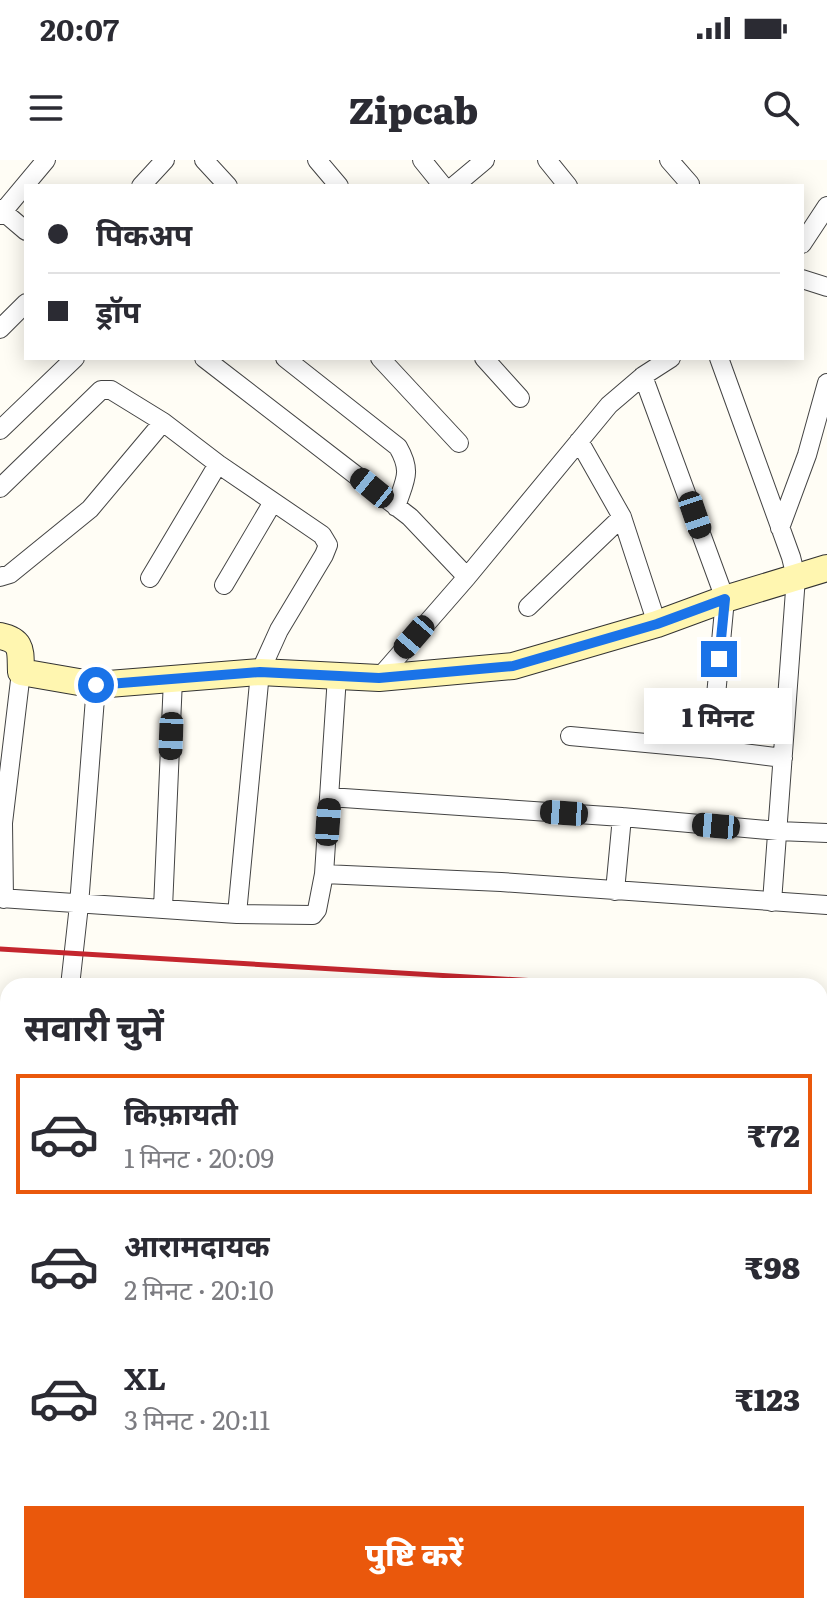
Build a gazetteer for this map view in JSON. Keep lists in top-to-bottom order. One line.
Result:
{"page":{"status":"20:07","header":"Zipcab","banner":["पिकअप","ड्रॉप"],"bubble":"1 मिनट","heading":"सवारी चुनें","list":[{"name":"किफ़ायती","note":"1 मिनट · 20:09","value":"₹72"},{"name":"आरामदायक","note":"2 मिनट · 20:10","value":"₹98"},{"name":"XL","note":"3 मिनट · 20:11","value":"₹123"}],"buttons":"पुष्टि करें"}}
